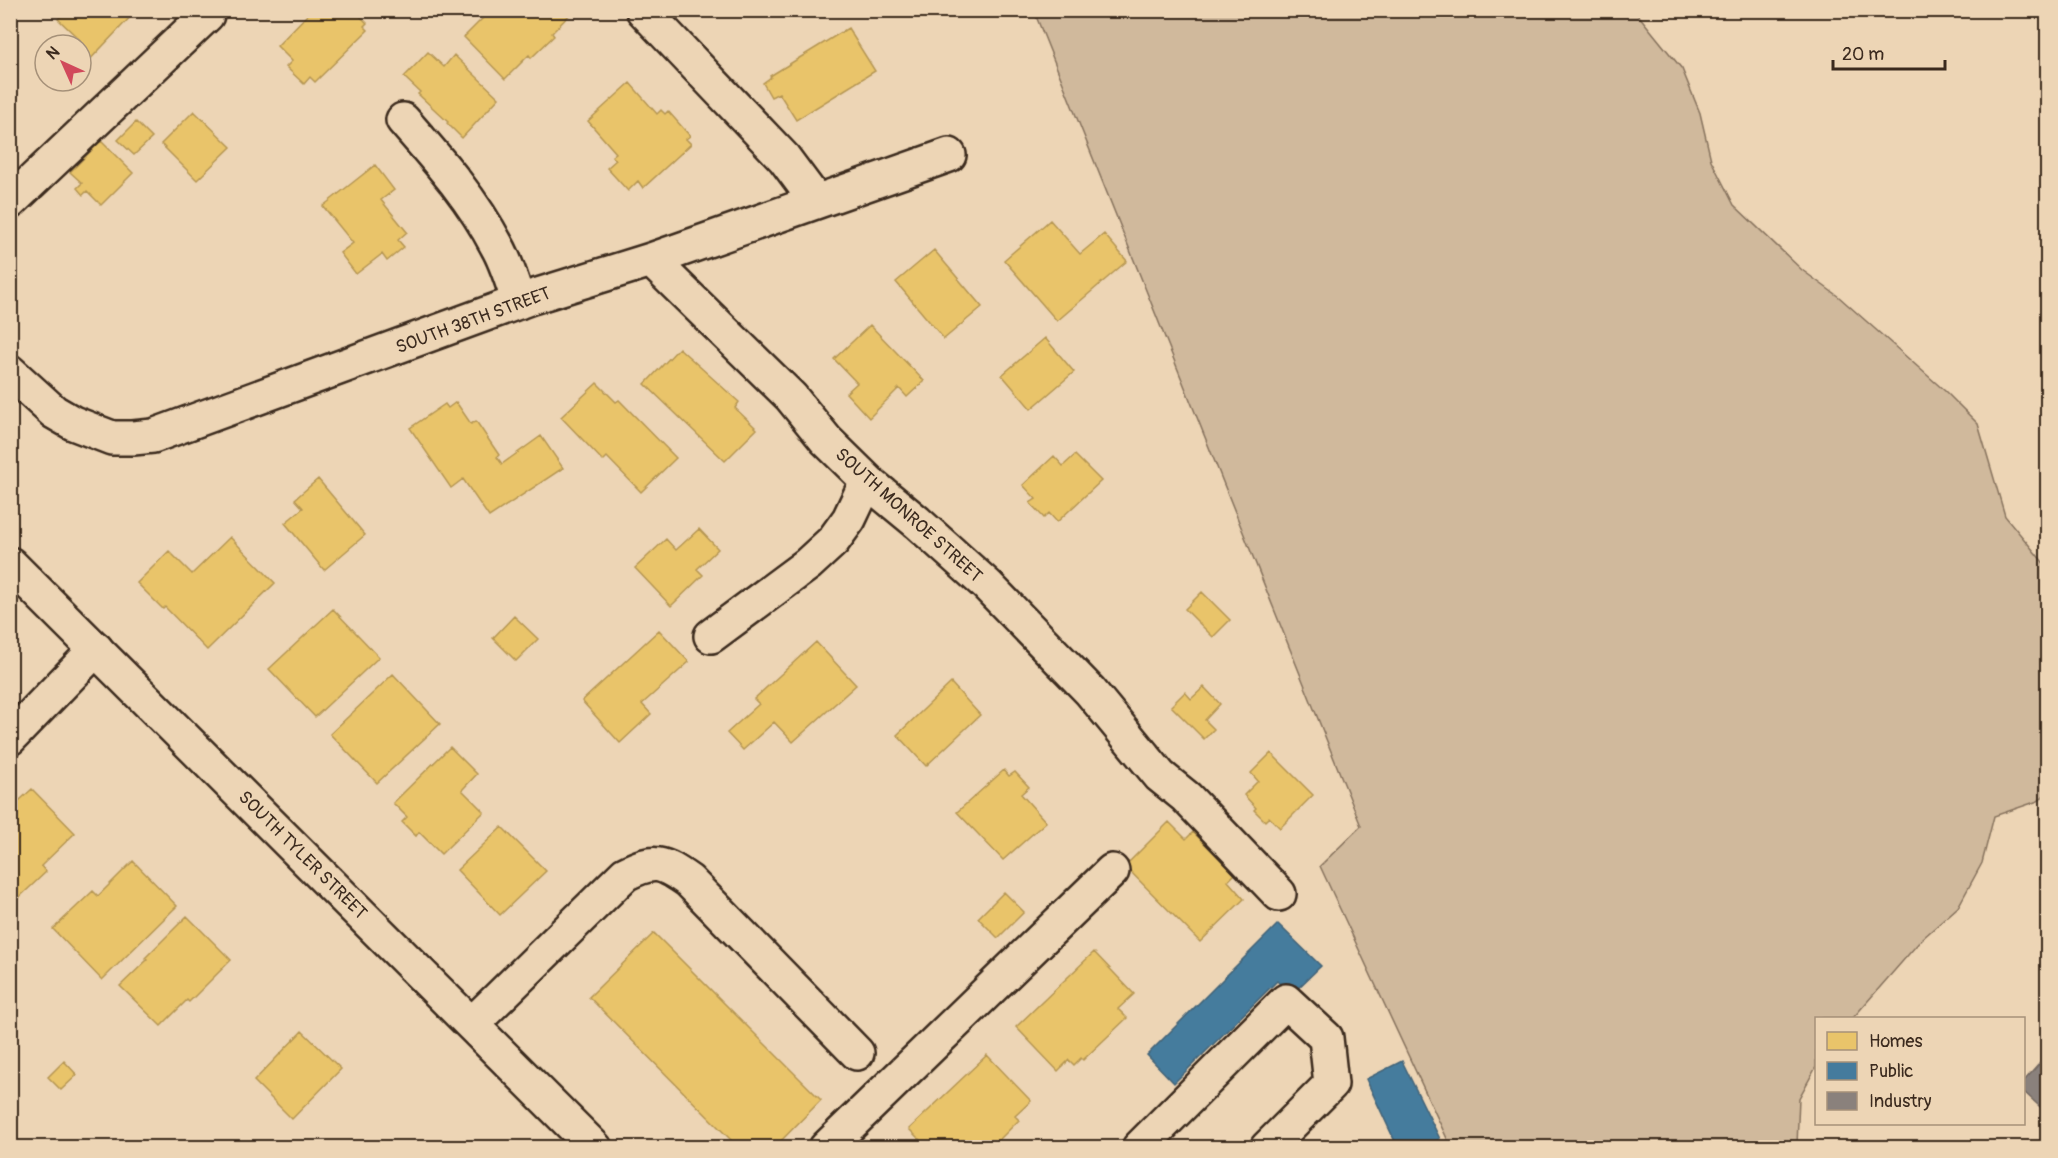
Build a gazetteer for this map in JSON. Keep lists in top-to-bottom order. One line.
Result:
{"streets":{"street":["SOUTH 38TH STREET","SOUTH MONROE STREET","SOUTH TYLER STREET"]},"crossings":[["SOUTH 38TH STREET","SOUTH MONROE STREET"]],"legend":["Homes","Public","Industry"],"scale_bar":"20 m","north":"top left"}
